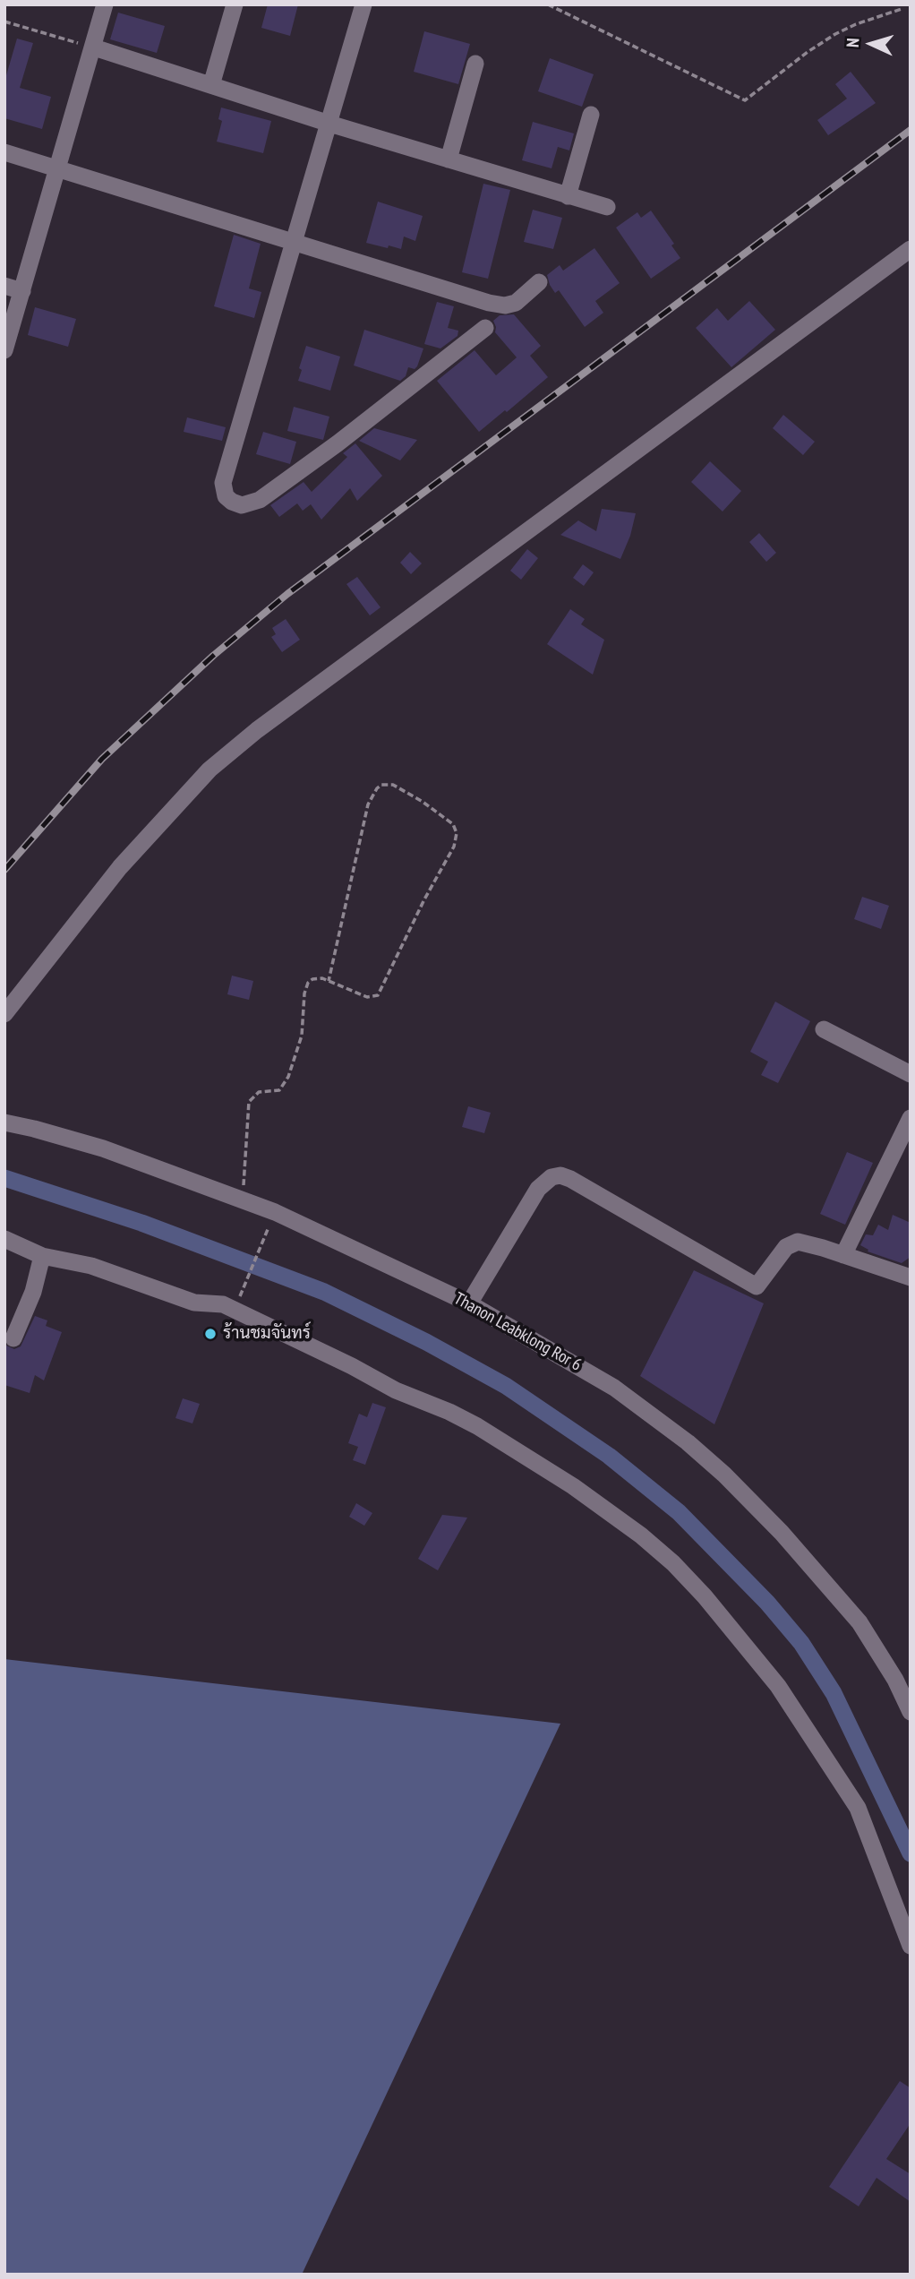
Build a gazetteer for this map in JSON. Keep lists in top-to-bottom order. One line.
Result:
{"streets":{"street":["Thanon Leabklong Ror 6"]},"places":["ร้านชมจันทร์"],"north":"left"}
